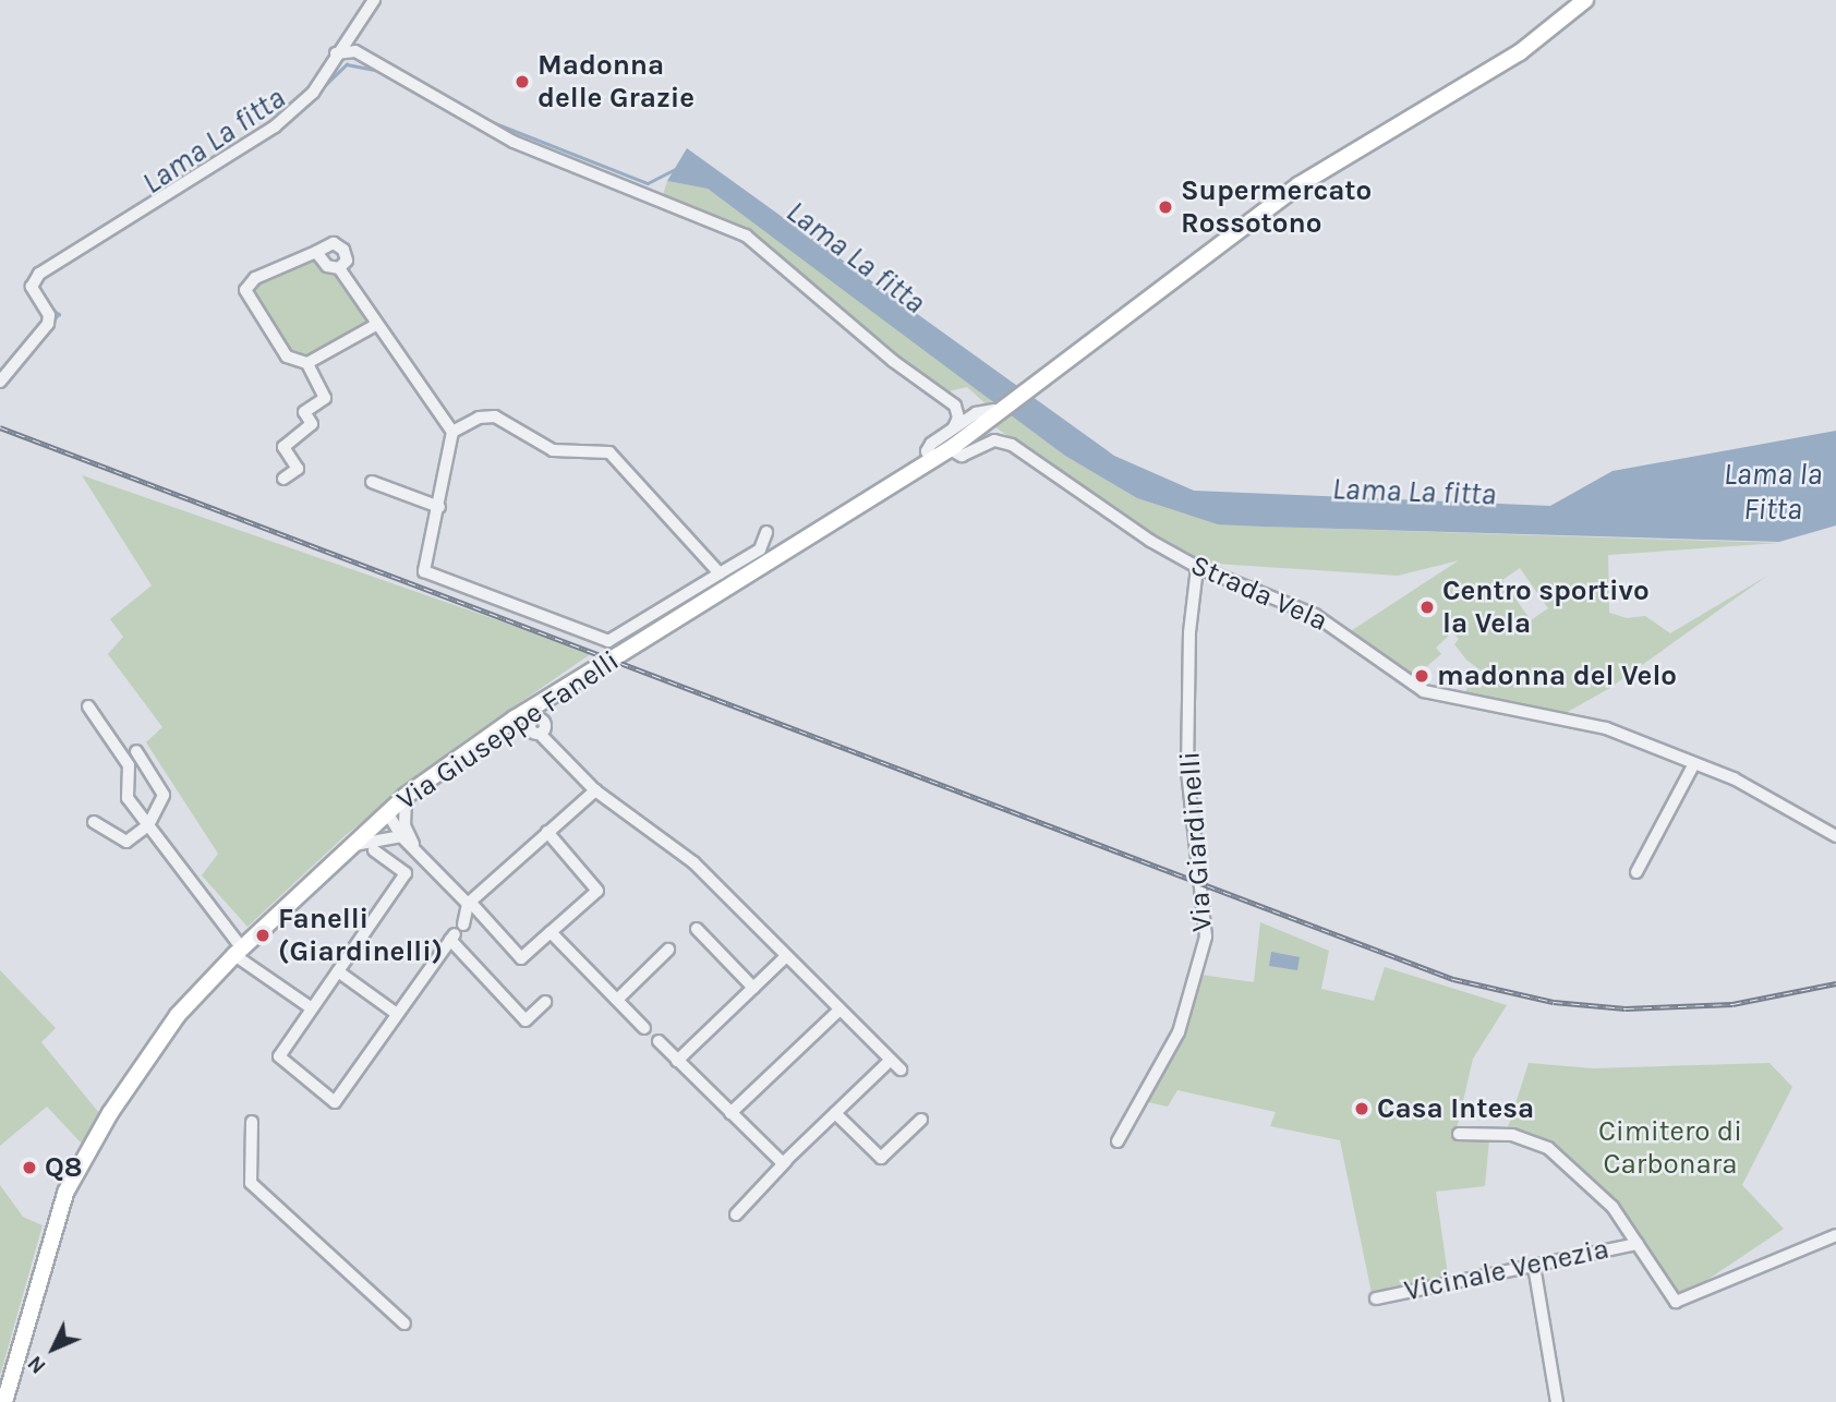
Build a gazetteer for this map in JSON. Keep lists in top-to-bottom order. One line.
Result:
{"streets":{"main road":["Via Giuseppe Fanelli"],"street":["Strada Vela","Via Giardinelli","Vicinale Venezia"]},"crossings":[["Strada Vela","Via Giuseppe Fanelli"],["Strada Vela","Via Giardinelli"]],"water":["Lama La fitta","Lama la Fitta"],"parks":["Cimitero di Carbonara"],"places":["Madonna delle Grazie","Supermercato Rossotono","Centro sportivo la Vela","madonna del Velo","Fanelli (Giardinelli)","Casa Intesa","Q8"],"north":"bottom left"}
